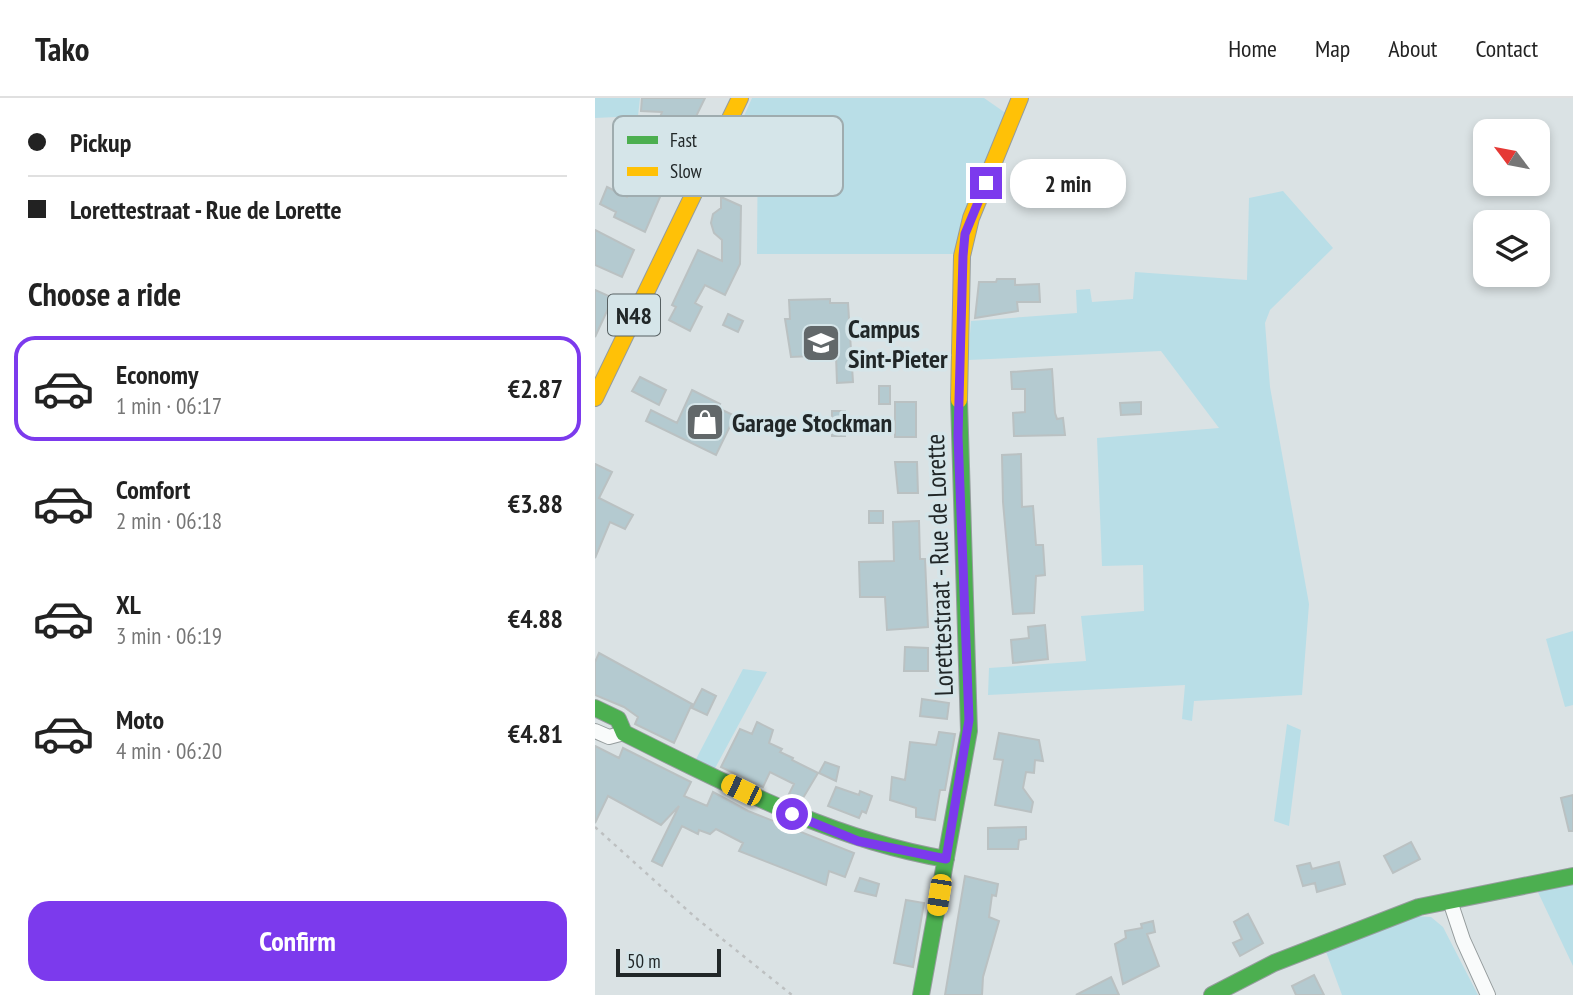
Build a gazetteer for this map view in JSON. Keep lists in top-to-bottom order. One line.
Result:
{"streets":{"street":["N48","Lorettestraat - Rue de Lorette"]},"places":{"school or university":["Campus Sint-Pieter"],"shop":["Garage Stockman"]},"legend":["Fast","Slow"],"scale_bar":"50 m","north":"top left","page":{"header":"Tako","nav":["Home","Map","About","Contact"],"banner":["Pickup","Lorettestraat - Rue de Lorette"],"bubble":"2 min","heading":"Choose a ride","list":[{"name":"Economy","note":"1 min · 06:17","value":"€2.87"},{"name":"Comfort","note":"2 min · 06:18","value":"€3.88"},{"name":"XL","note":"3 min · 06:19","value":"€4.88"},{"name":"Moto","note":"4 min · 06:20","value":"€4.81"}],"buttons":"Confirm","scale":"50 m"}}
